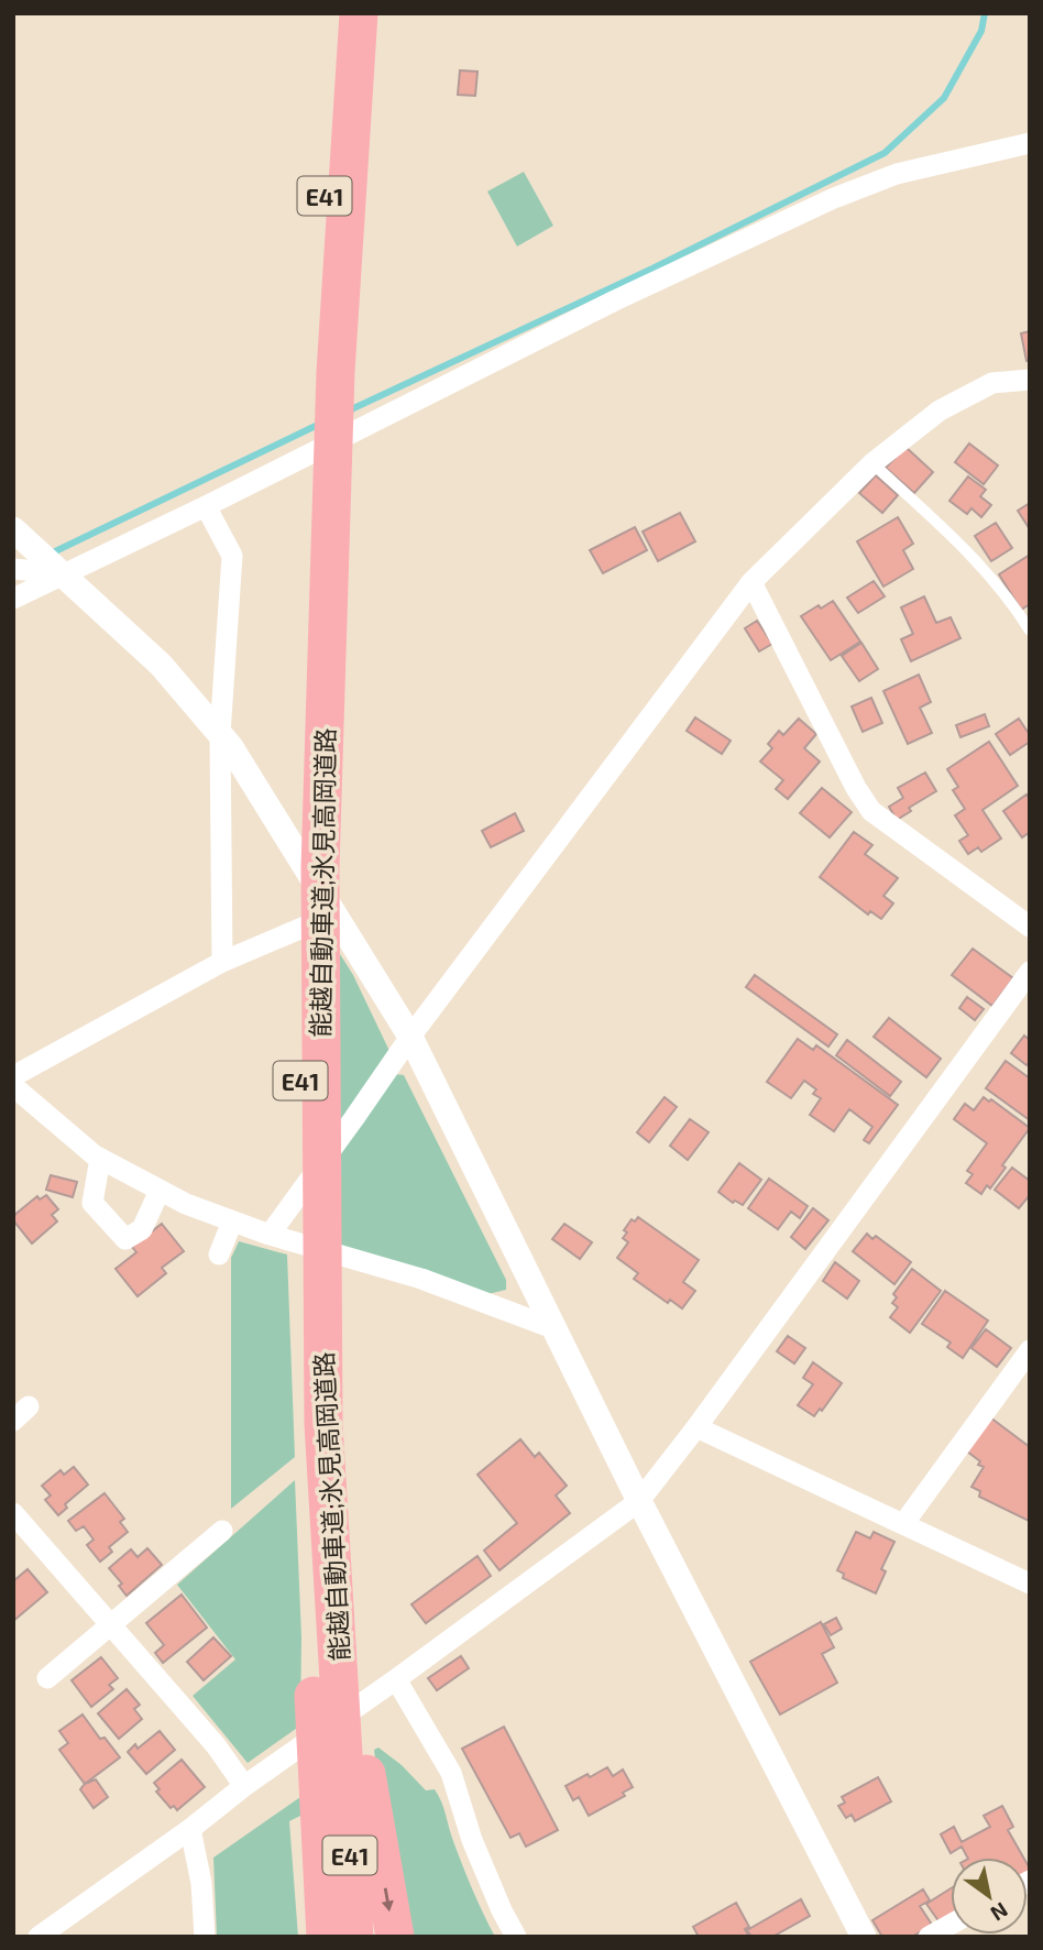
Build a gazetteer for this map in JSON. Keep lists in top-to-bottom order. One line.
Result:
{"streets":{"highway":["E41","能越自動車道;氷見高岡道路"]},"north":"bottom right"}
